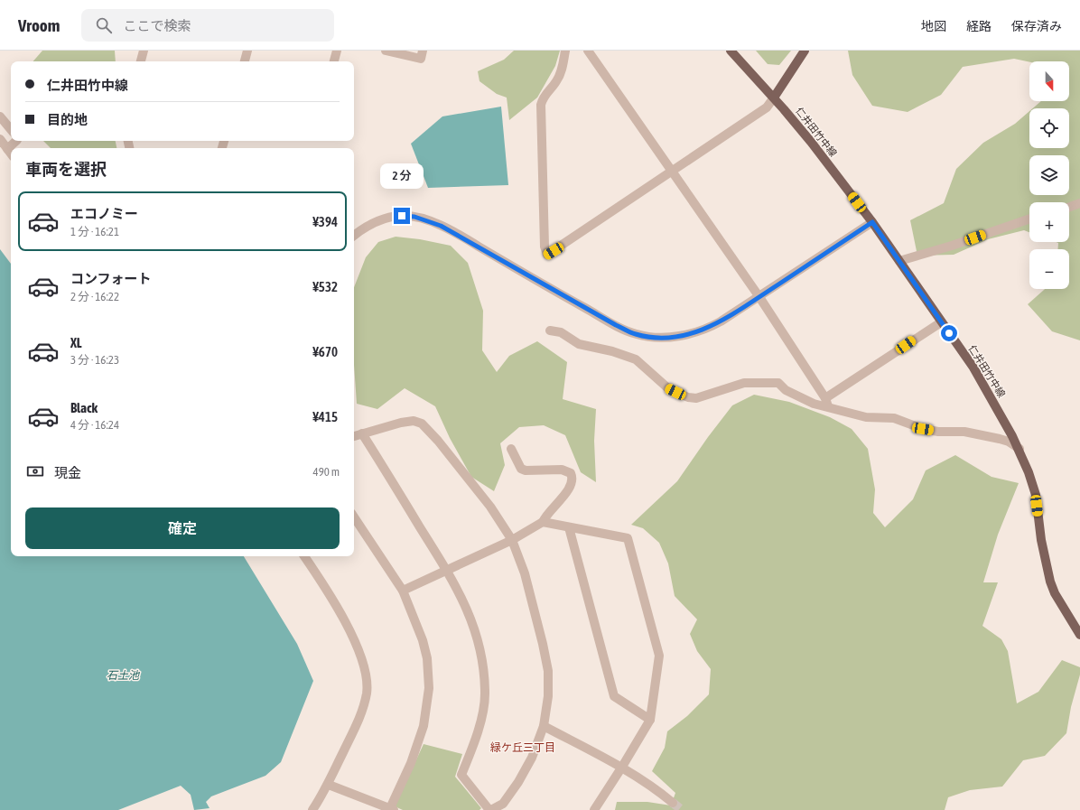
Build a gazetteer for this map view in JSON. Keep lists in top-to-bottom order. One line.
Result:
{"streets":{"main road":["仁井田竹中線"]},"districts":["緑ケ丘三丁目"],"water":["石土池"],"north":"bottom","page":{"header":"Vroom","search":"ここで検索","nav":["地図","経路","保存済み"],"map_buttons":["+","−"],"banner":["仁井田竹中線","目的地"],"heading":"車両を選択","bubble":"2 分","list":[{"name":"エコノミー","note":"1 分 · 16:21","value":"¥394"},{"name":"コンフォート","note":"2 分 · 16:22","value":"¥532"},{"name":"XL","note":"3 分 · 16:23","value":"¥670"},{"name":"Black","note":"4 分 · 16:24","value":"¥415"}],"pay":["現金","490 m"],"buttons":"確定"}}
